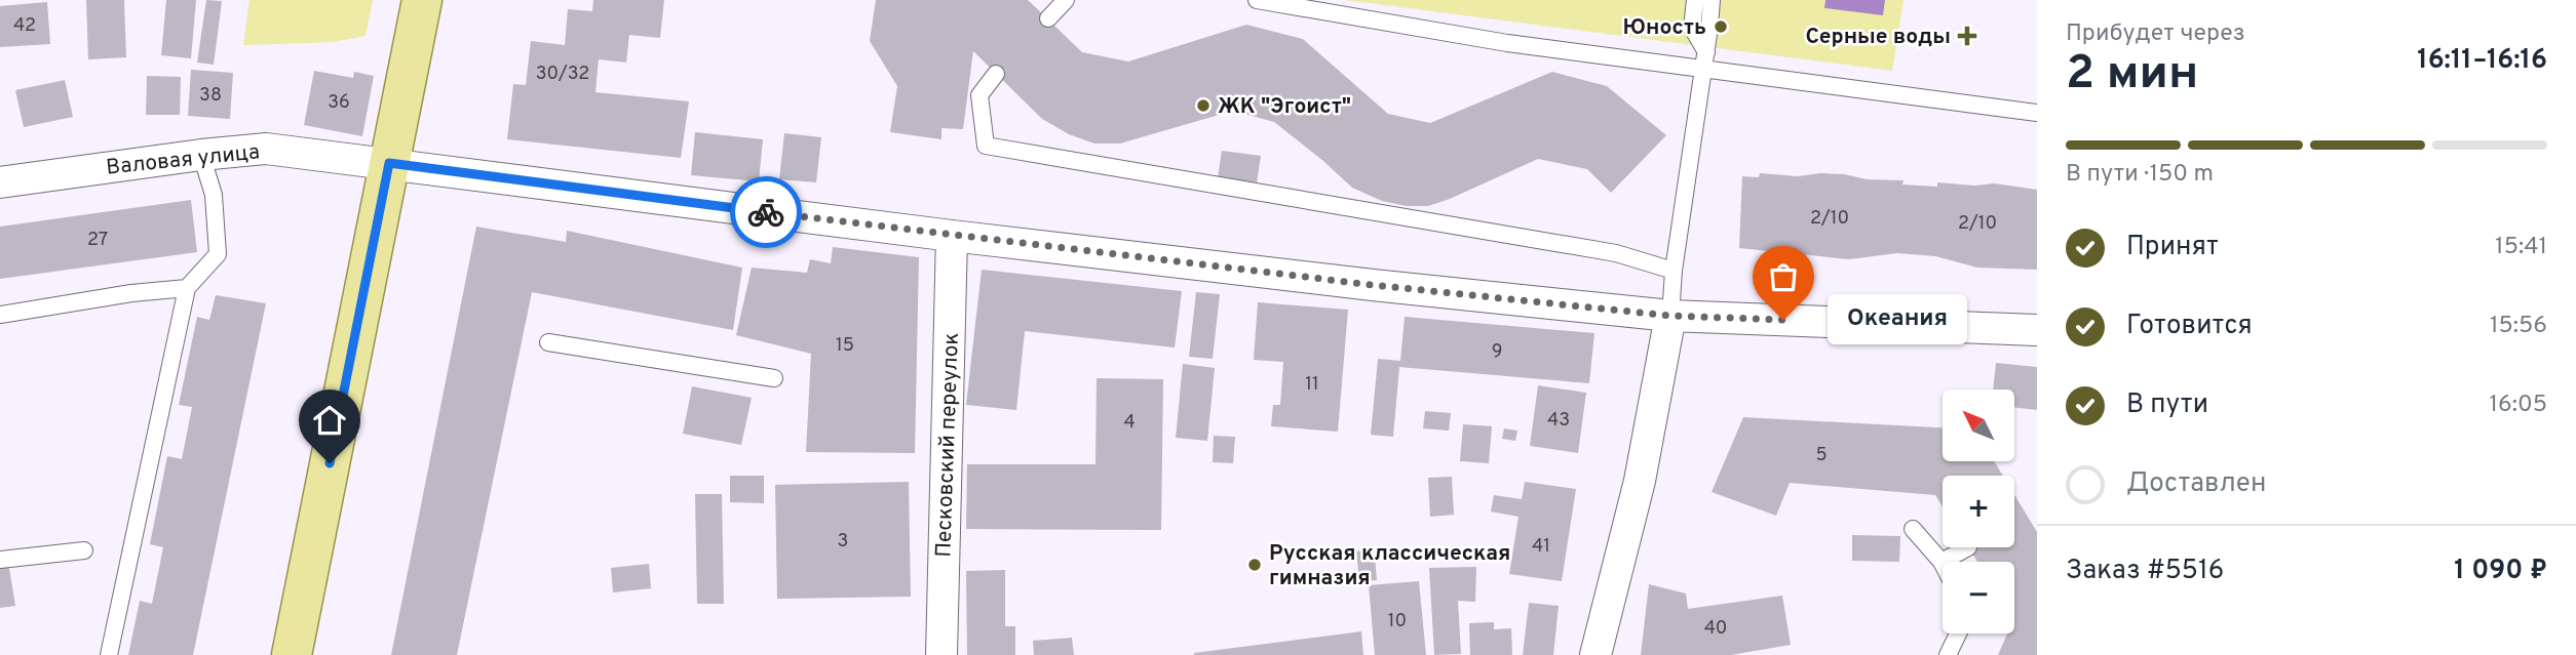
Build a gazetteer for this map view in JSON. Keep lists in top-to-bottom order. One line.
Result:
{"streets":{"street":["Валовая улица","Песковский переулок"]},"crossings":[["Валовая улица","Песковский переулок"]],"places":{"other":["Юность","ЖК \"Эгоист\"","Океания","Русская классическая гимназия"],"health":["Серные воды"]},"house_numbers":["42","30/32","38","36","2/10","2/10","27","15","9","11","43","4","5","3","41","10","40"],"north":"top left","page":{"heading":["2 мин","Прибудет через","16:11–16:16"],"panel":["Заказ #5516","1 090 ₽"],"bar":"В пути · 150 m","list":[["Принят","15:41"],["Готовится","15:56"],["В пути","16:05"],"Доставлен"],"bubble":"Океания","map_buttons":["+","−"]}}
